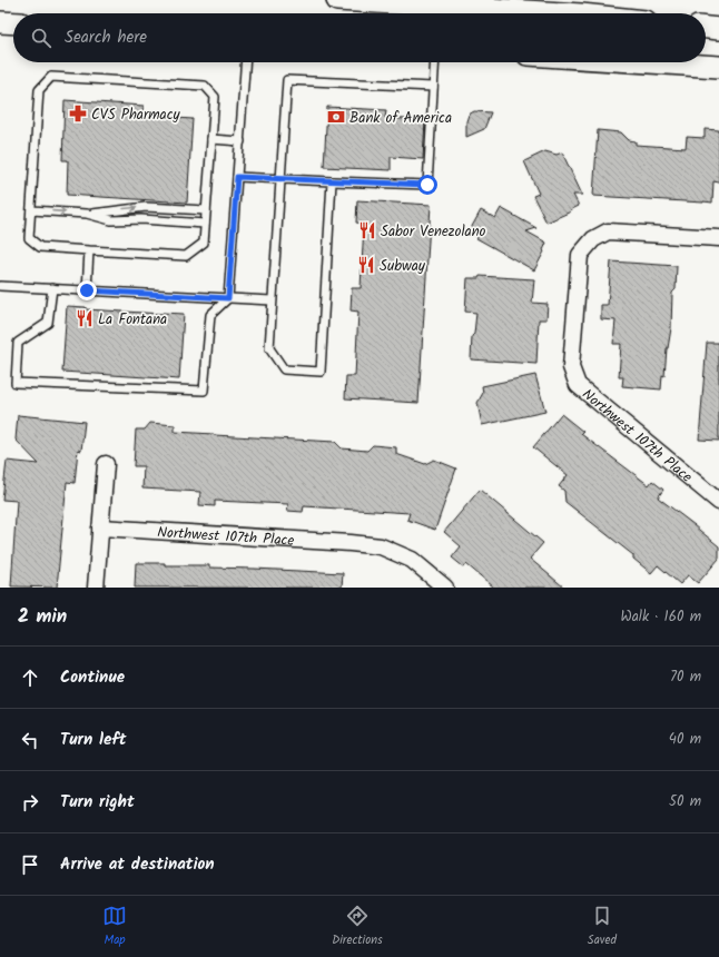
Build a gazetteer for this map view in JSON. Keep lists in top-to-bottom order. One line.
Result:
{"streets":{"street":["Northwest 107th Place"]},"places":{"pharmacy":["CVS Pharmacy"],"bank":["Bank of America"],"restaurant":["Sabor Venezolano","Subway","La Fontana"]},"page":{"search":"Search here","heading":["2 min","Walk · 160 m"],"list":[["Continue","70 m"],["Turn left","40 m"],["Turn right","50 m"],"Arrive at destination"],"nav":["Map","Directions","Saved"]}}
